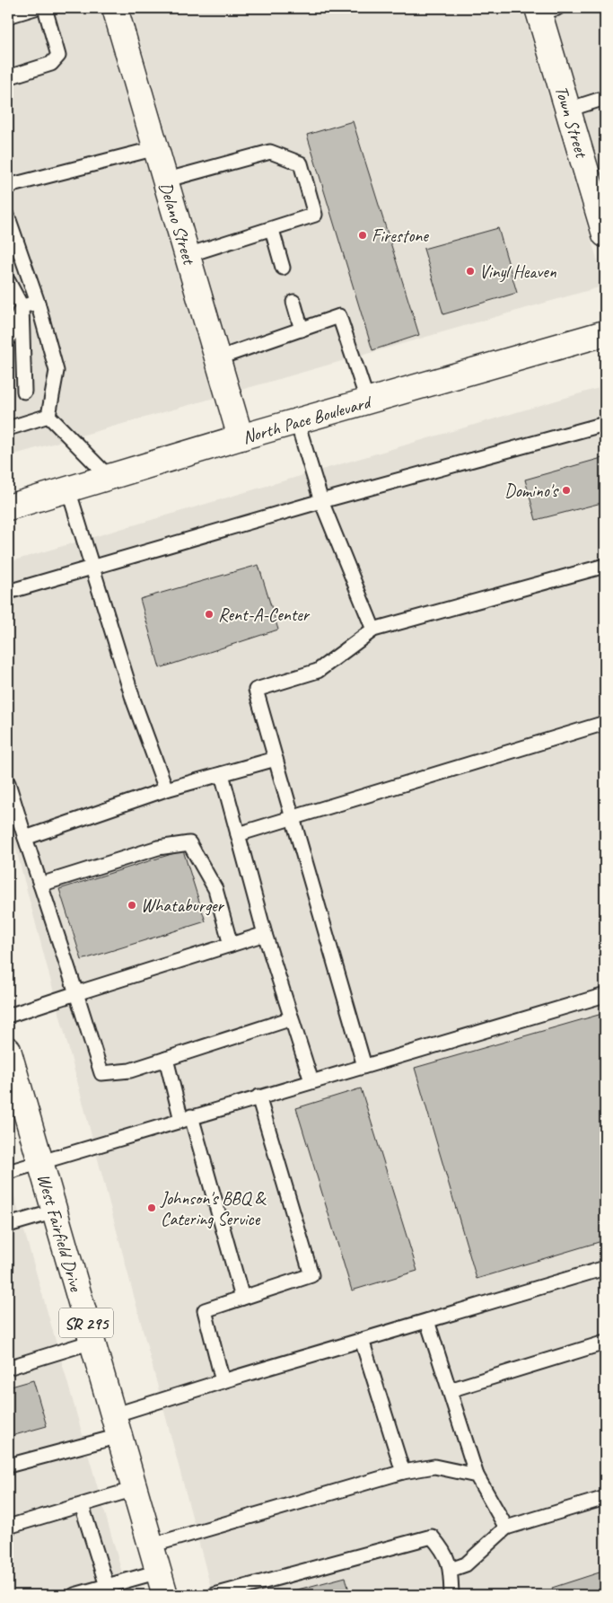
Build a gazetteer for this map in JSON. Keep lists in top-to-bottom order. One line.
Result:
{"streets":{"main road":["Town Street","Delano Street","North Pace Boulevard","West Fairfield Drive","SR 295"]},"crossings":[["Delano Street","North Pace Boulevard"]],"places":["Firestone","Vinyl Heaven","Domino's","Rent-A-Center","Whataburger","Johnson's BBQ & Catering Service"]}
